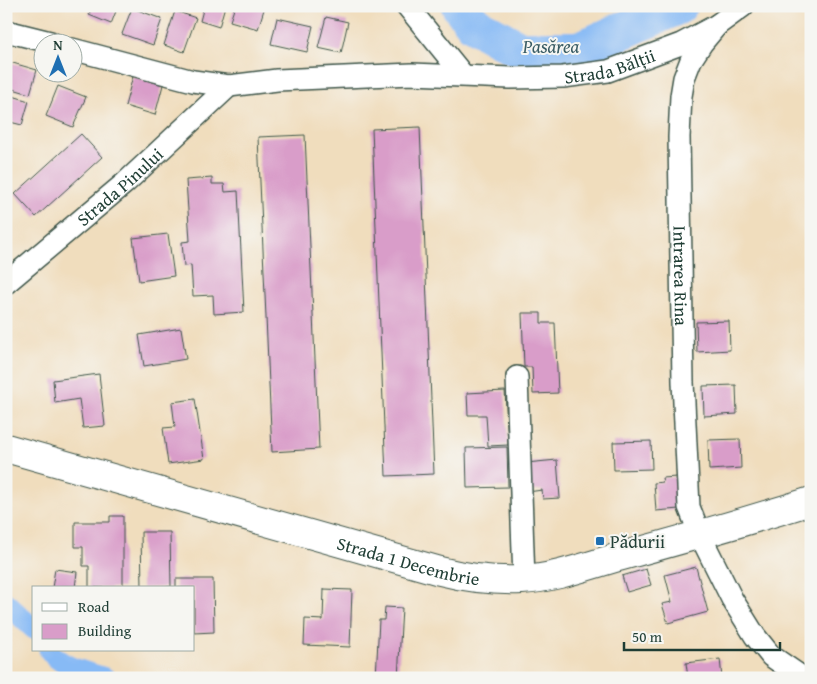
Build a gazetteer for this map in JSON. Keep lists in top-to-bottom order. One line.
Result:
{"streets":{"main road":["Strada 1 Decembrie"],"street":["Strada Bălții","Strada Pinului","Intrarea Rina"]},"crossings":[["Strada Bălții","Strada Pinului"],["Strada Bălții","Intrarea Rina"],["Intrarea Rina","Strada 1 Decembrie"]],"water":["Pasărea"],"places":{"transit":["Pădurii"]},"legend":["Road","Building"],"scale_bar":"50 m","north":"top"}
